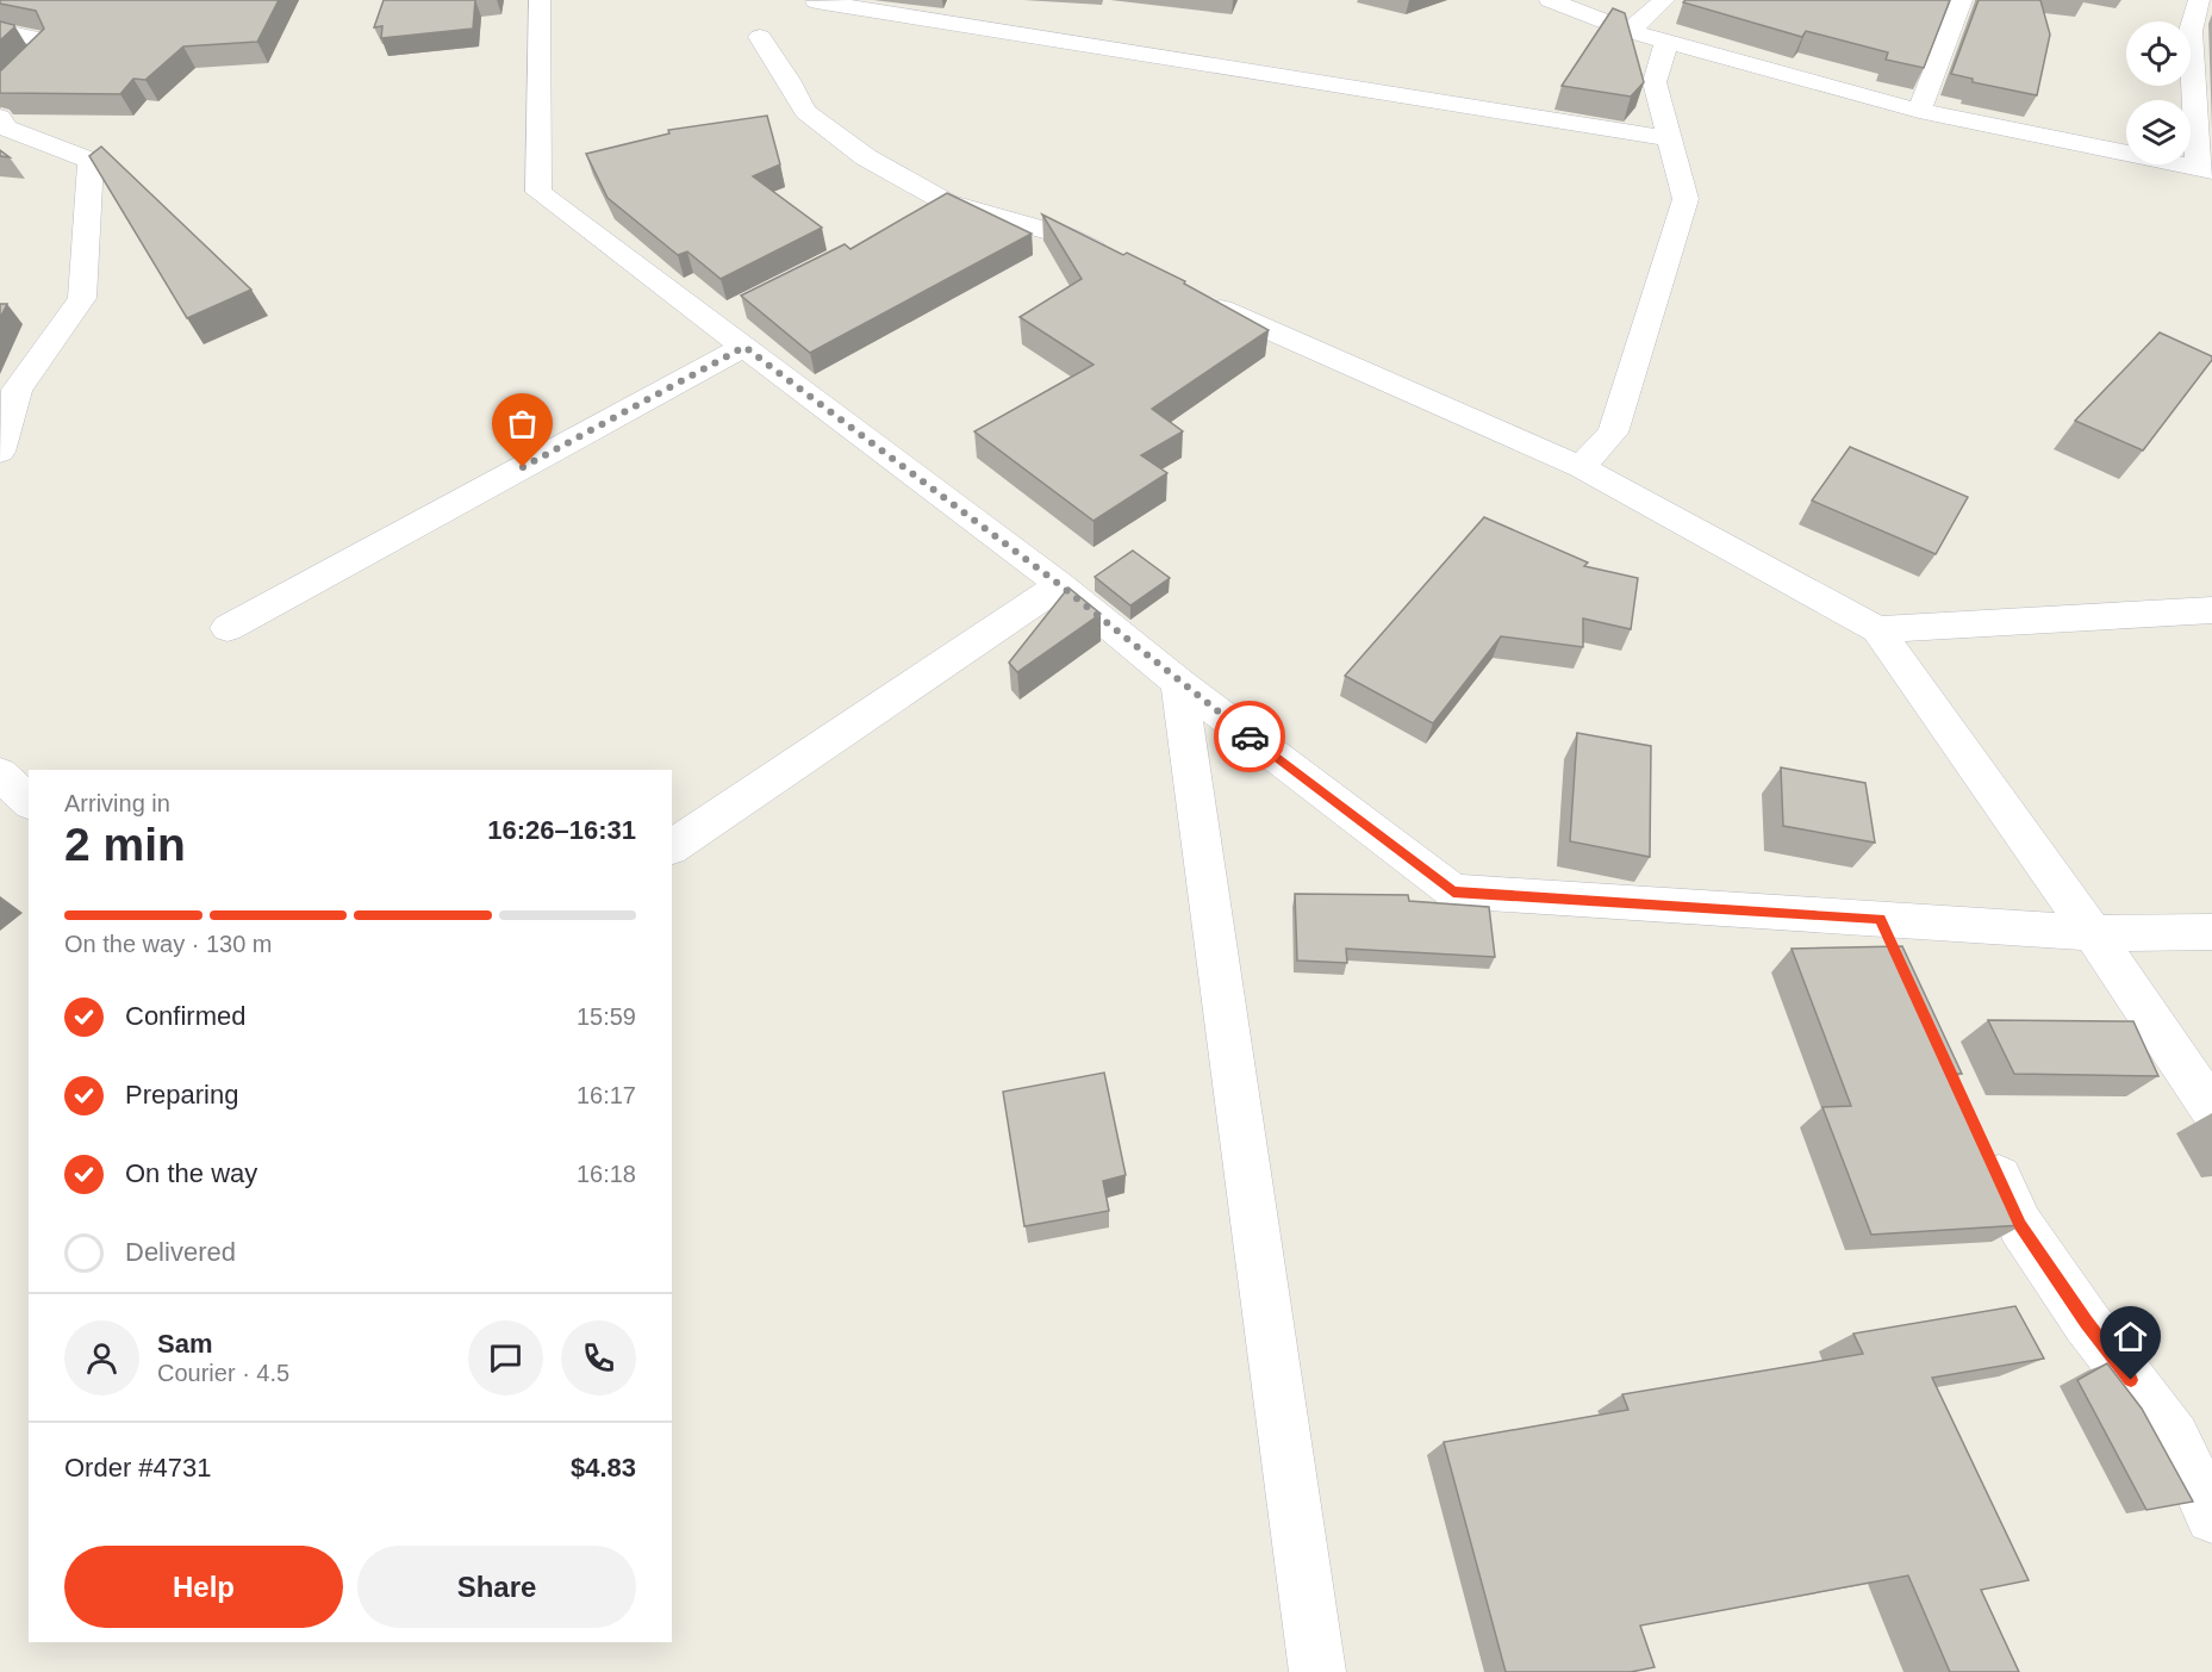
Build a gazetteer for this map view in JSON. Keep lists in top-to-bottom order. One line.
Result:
{"page":{"heading":["2 min","Arriving in","16:26–16:31"],"panel":["Sam","Courier · 4.5","Order #4731","$4.83"],"bar":"On the way · 130 m","list":[["Confirmed","15:59"],["Preparing","16:17"],["On the way","16:18"],"Delivered"],"buttons":["Help","Share"]}}
